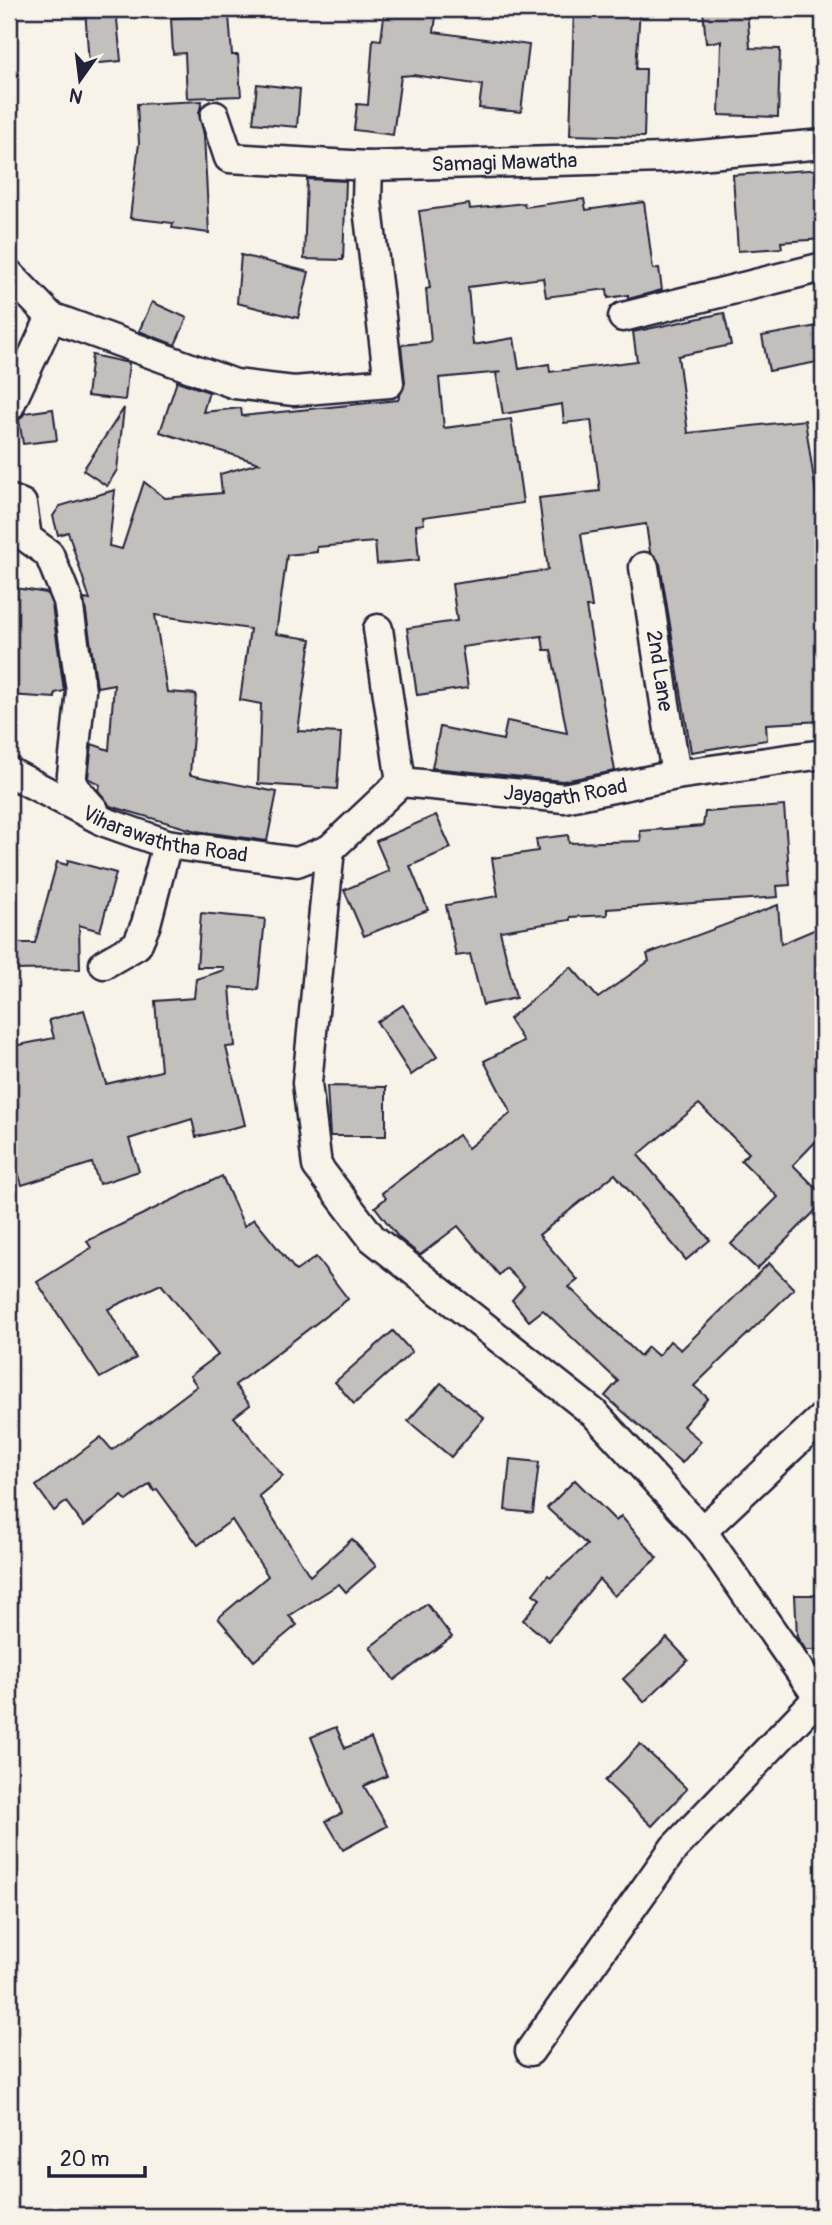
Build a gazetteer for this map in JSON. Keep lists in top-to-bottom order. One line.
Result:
{"streets":{"street":["Samagi Mawatha","2nd Lane","Jayagath Road","Viharawaththa Road"]},"crossings":[["2nd Lane","Jayagath Road"]],"scale_bar":"20 m","north":"bottom"}
